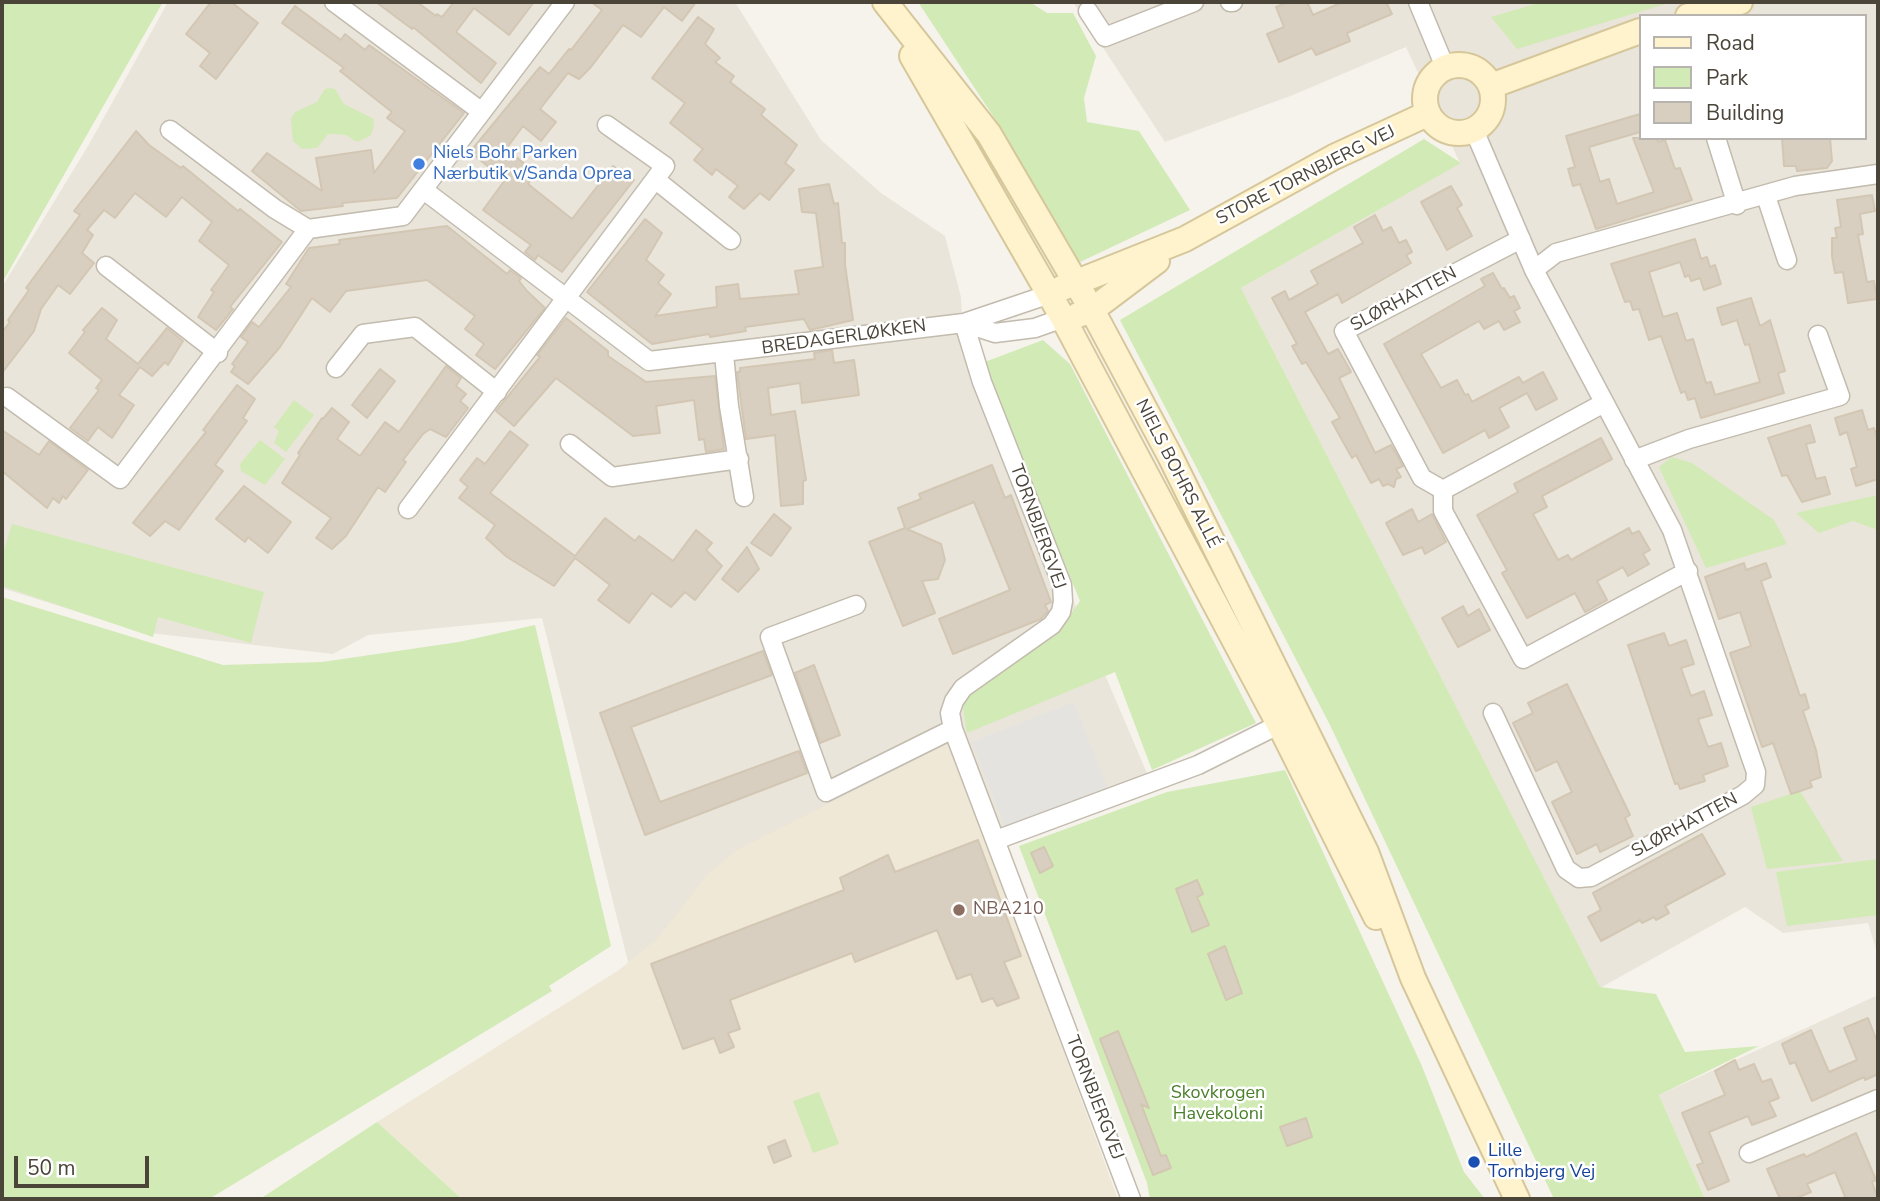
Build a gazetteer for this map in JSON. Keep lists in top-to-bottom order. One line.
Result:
{"streets":{"street":["STORE TORNBJERG VEJ","SLØRHATTEN","BREDAGERLØKKEN","NIELS BOHRS ALLÉ","TORNBJERGVEJ"]},"crossings":[["STORE TORNBJERG VEJ","SLØRHATTEN"],["STORE TORNBJERG VEJ","BREDAGERLØKKEN"],["STORE TORNBJERG VEJ","NIELS BOHRS ALLÉ"],["BREDAGERLØKKEN","NIELS BOHRS ALLÉ"],["BREDAGERLØKKEN","TORNBJERGVEJ"]],"parks":["Skovkrogen Havekoloni"],"places":["Niels Bohr Parken Nærbutik v/Sanda Oprea","NBA210","Lille Tornbjerg Vej"],"legend":["Road","Park","Building"],"scale_bar":"50 m"}
